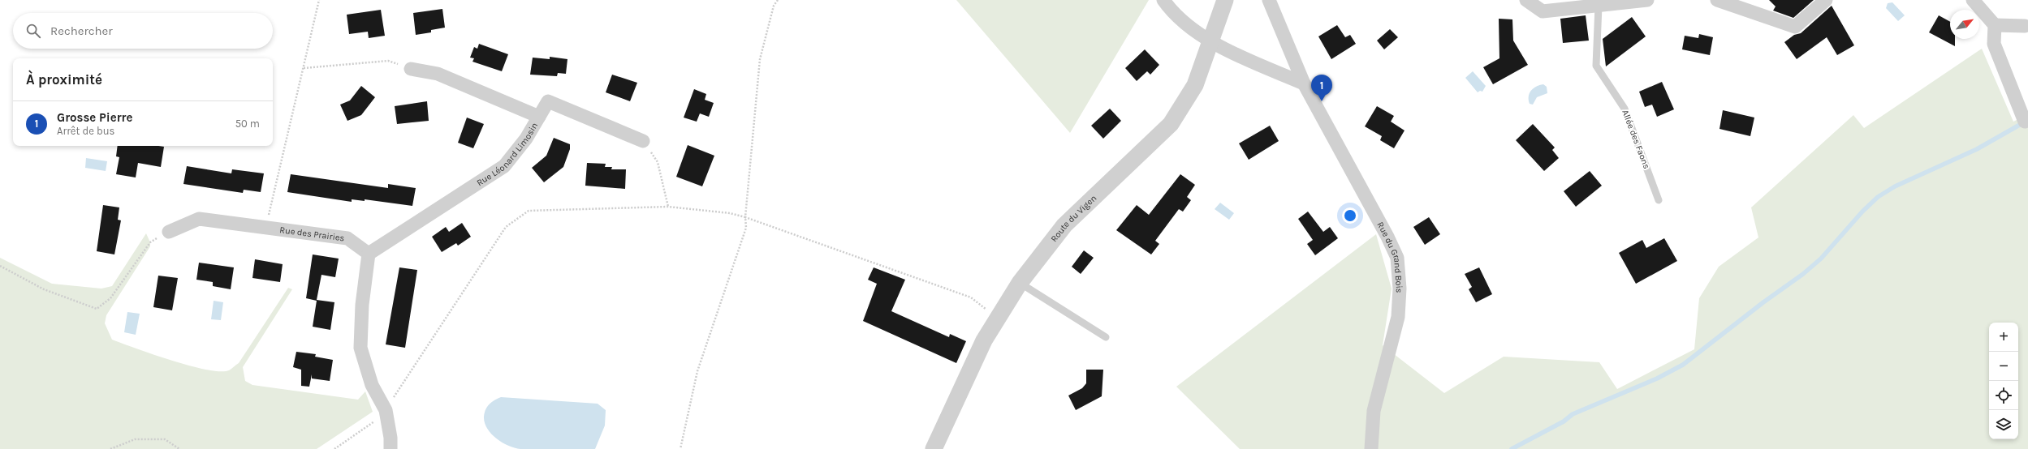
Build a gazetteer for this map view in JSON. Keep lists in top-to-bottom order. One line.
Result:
{"streets":{"street":["Rue Léonard Limosin","Route du Vigen","Rue des Prairies","Rue du Grand Bois"],"lane":["Allée des Faons"]},"crossings":[["Rue Léonard Limosin","Rue des Prairies"]],"north":"top right","page":{"search":"Rechercher","heading":"À proximité","pins":"1","list":[{"mark":"1","name":"Grosse Pierre","note":"Arrêt de bus","value":"50 m"}],"map_buttons":["+","−"]}}
